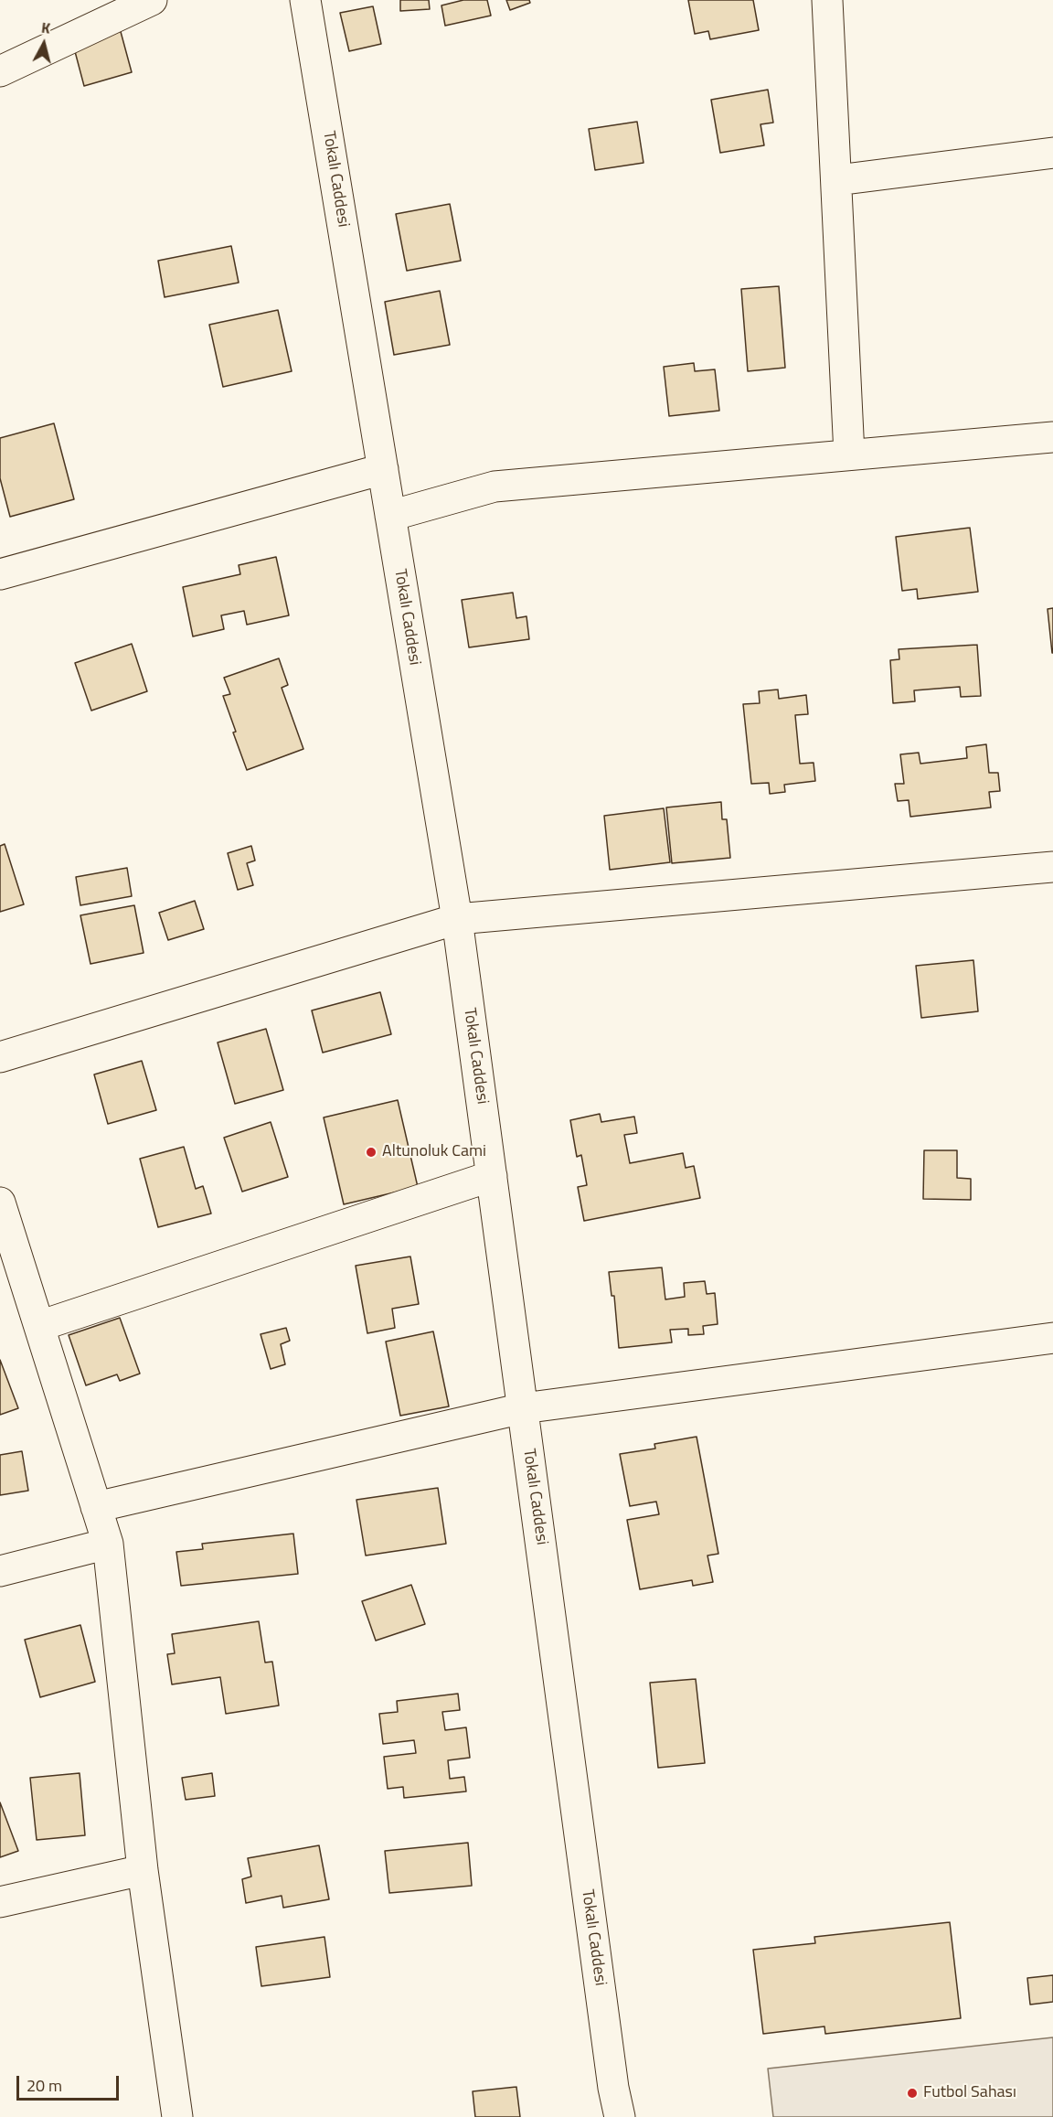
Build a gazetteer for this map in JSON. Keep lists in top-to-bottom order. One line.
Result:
{"streets":{"street":["Tokalı Caddesi"]},"places":["Altunoluk Cami","Futbol Sahası"],"scale_bar":"20 m","north":"top"}
